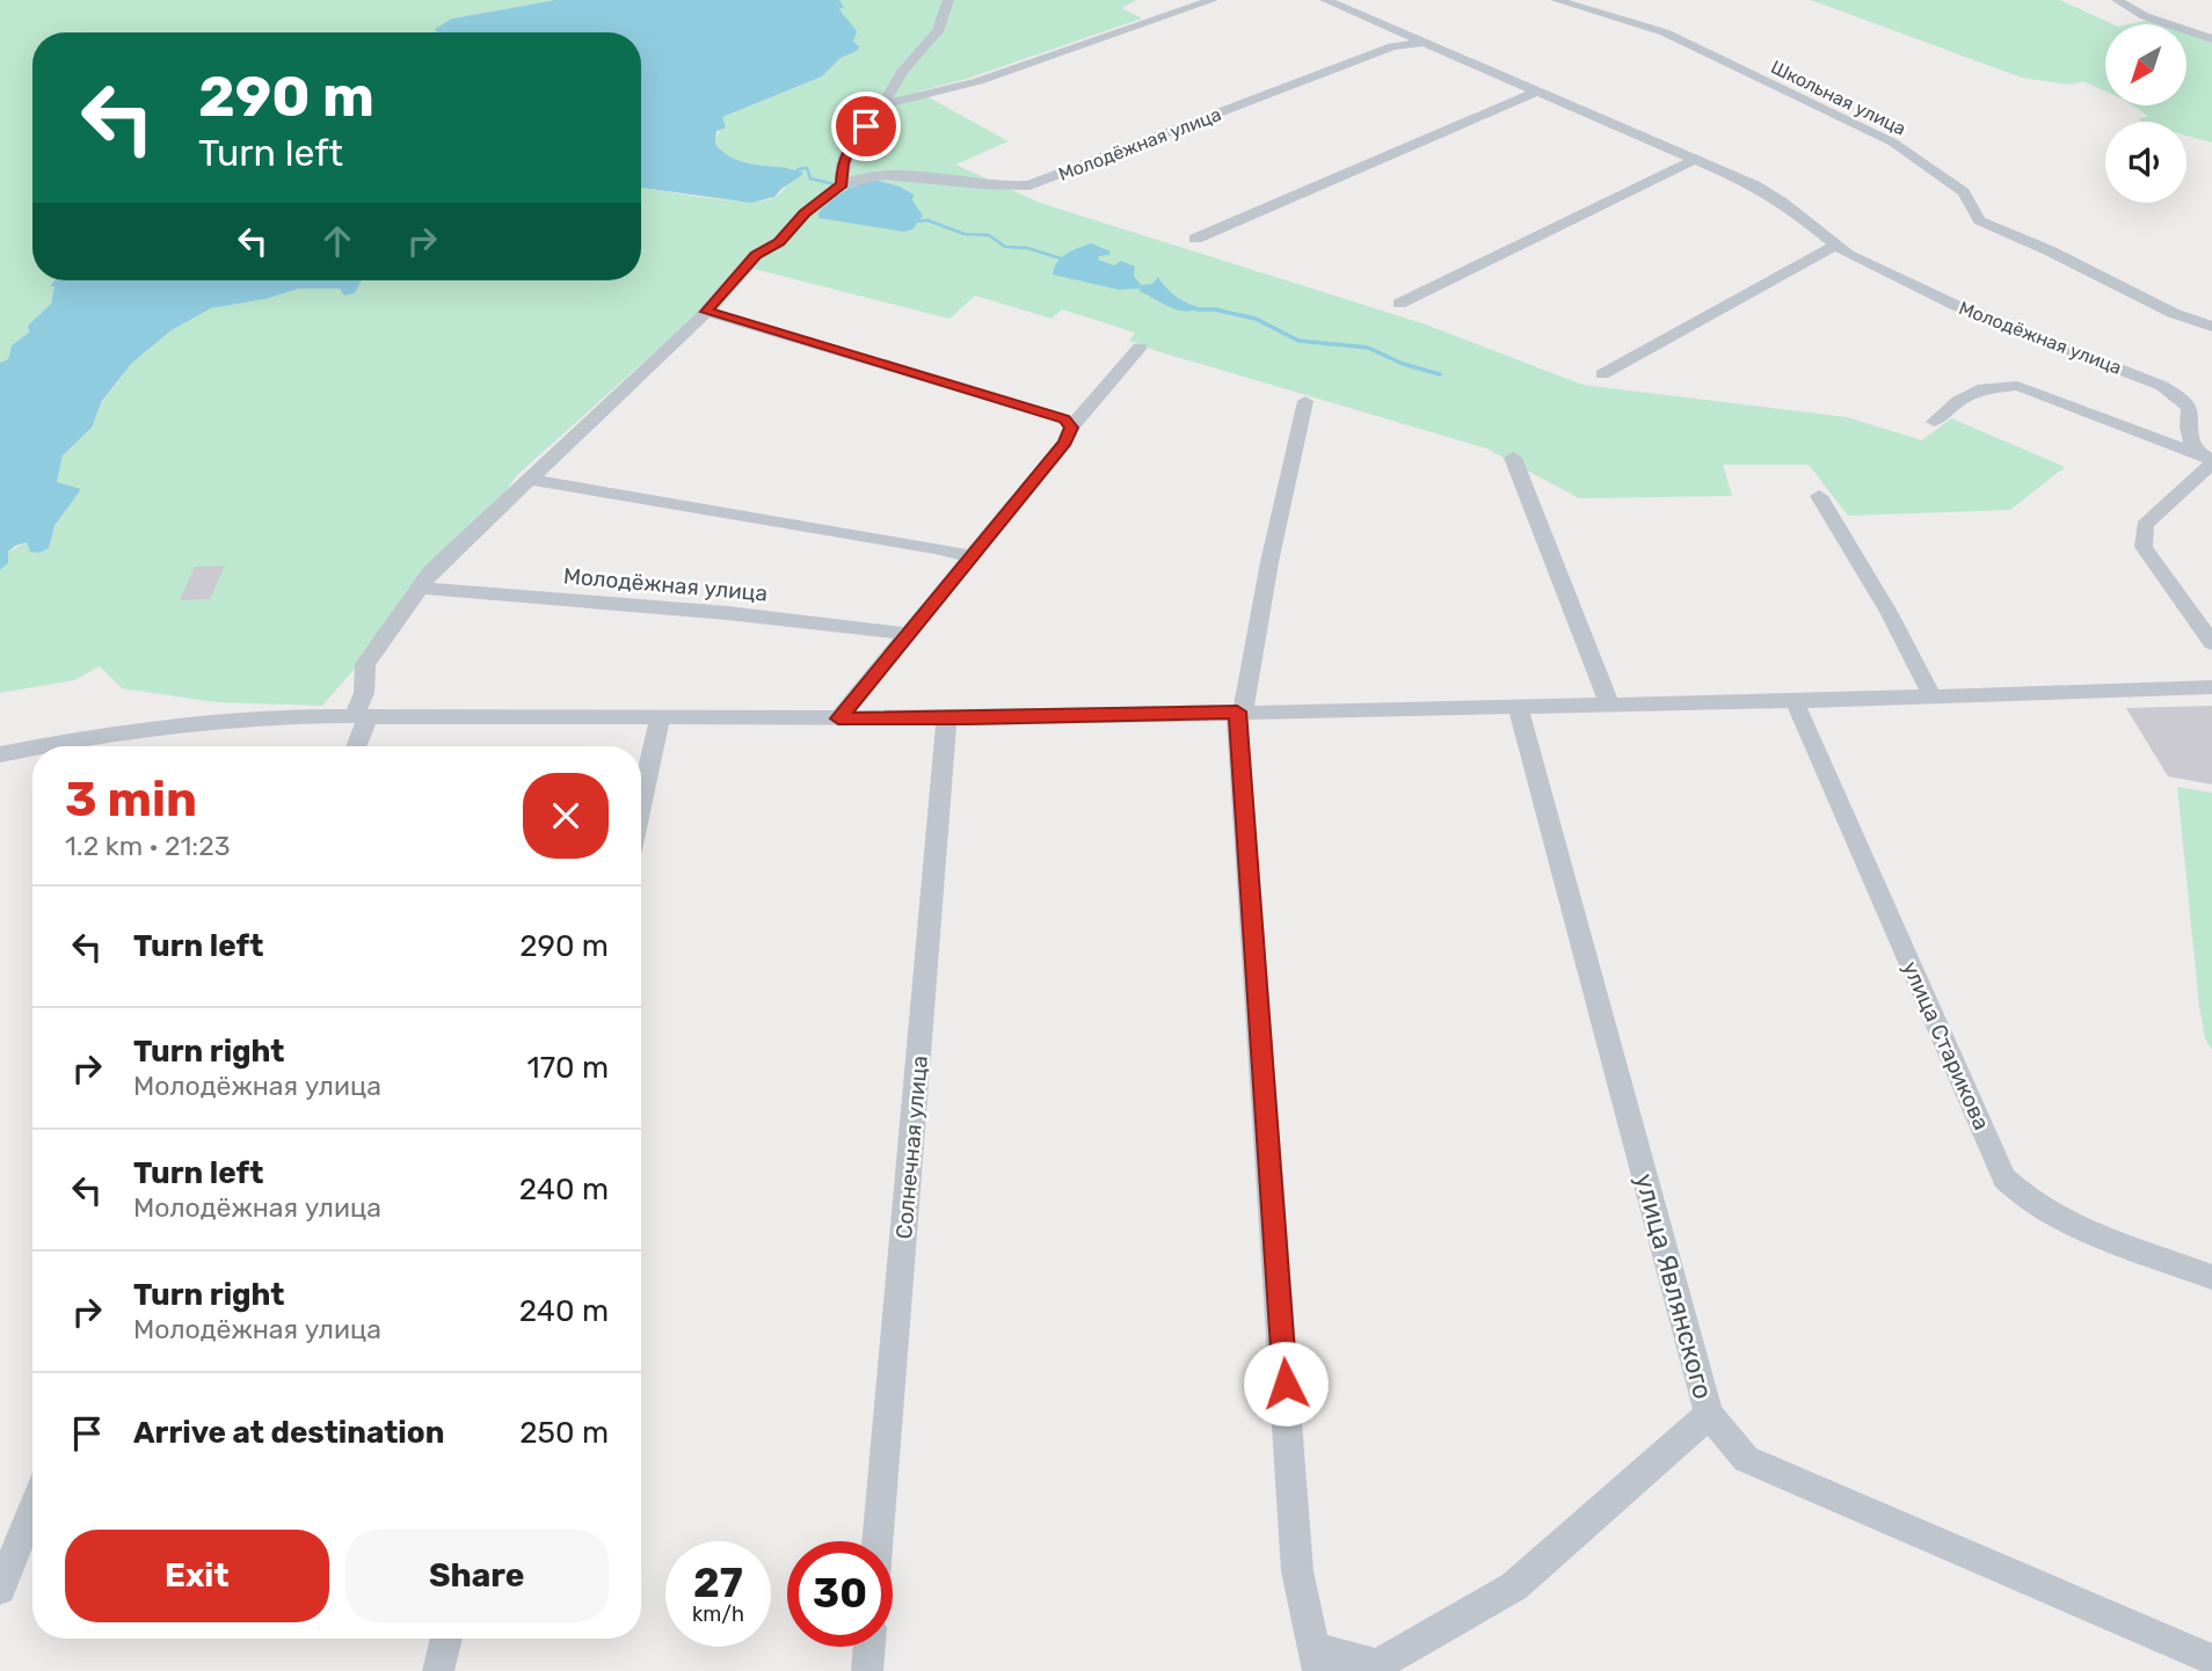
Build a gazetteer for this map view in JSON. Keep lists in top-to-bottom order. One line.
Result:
{"streets":{"street":["Школьная улица","Молодёжная улица","улица Старикова","Солнечная улица","улица Являнского"]},"north":"bottom left","page":{"turn":["290 m","Turn left"],"heading":["3 min","1.2 km · 21:23"],"list":[{"name":"Turn left","value":"290 m"},{"name":"Turn right","note":"Молодёжная улица","value":"170 m"},{"name":"Turn left","note":"Молодёжная улица","value":"240 m"},{"name":"Turn right","note":"Молодёжная улица","value":"240 m"},{"name":"Arrive at destination","value":"250 m"}],"buttons":["Exit","Share"],"speed":"27 km/h","limit":"30"}}
